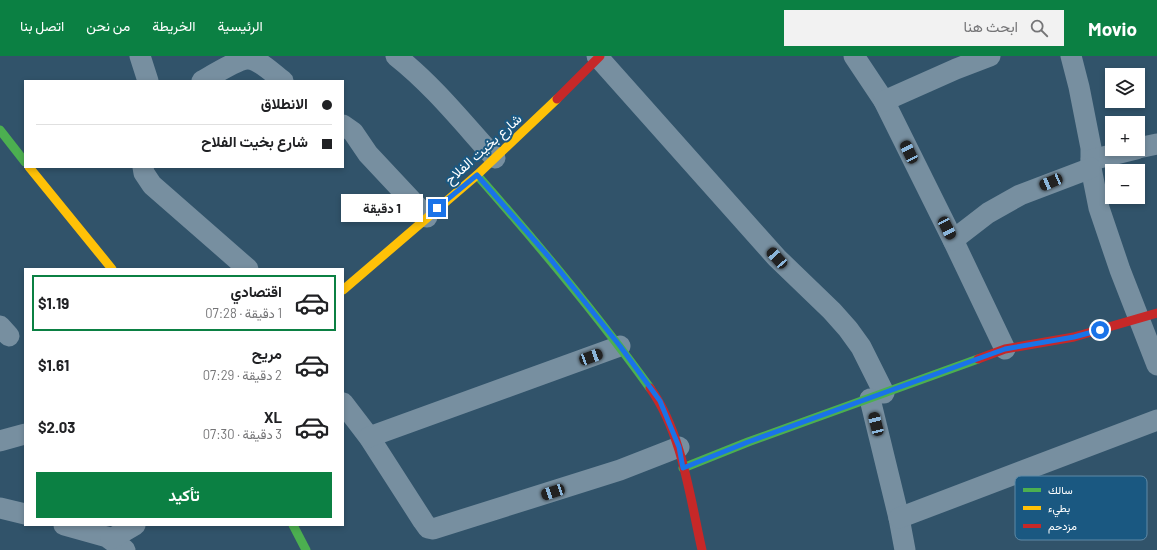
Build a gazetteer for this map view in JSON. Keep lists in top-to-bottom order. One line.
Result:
{"streets":{"street":["شارع بخيت الفلاح"]},"legend":["سالك","بطيء","مزدحم"],"page":{"header":"Movio","search":"ابحث هنا","nav":["الرئيسية","الخريطة","من نحن","اتصل بنا"],"map_buttons":["+","−"],"banner":["الانطلاق","شارع بخيت الفلاح"],"bubble":"1 دقيقة","list":[{"name":"اقتصادي","note":"1 دقيقة · 07:28","value":"$1.19"},{"name":"مريح","note":"2 دقيقة · 07:29","value":"$1.61"},{"name":"XL","note":"3 دقيقة · 07:30","value":"$2.03"}],"buttons":"تأكيد"}}
